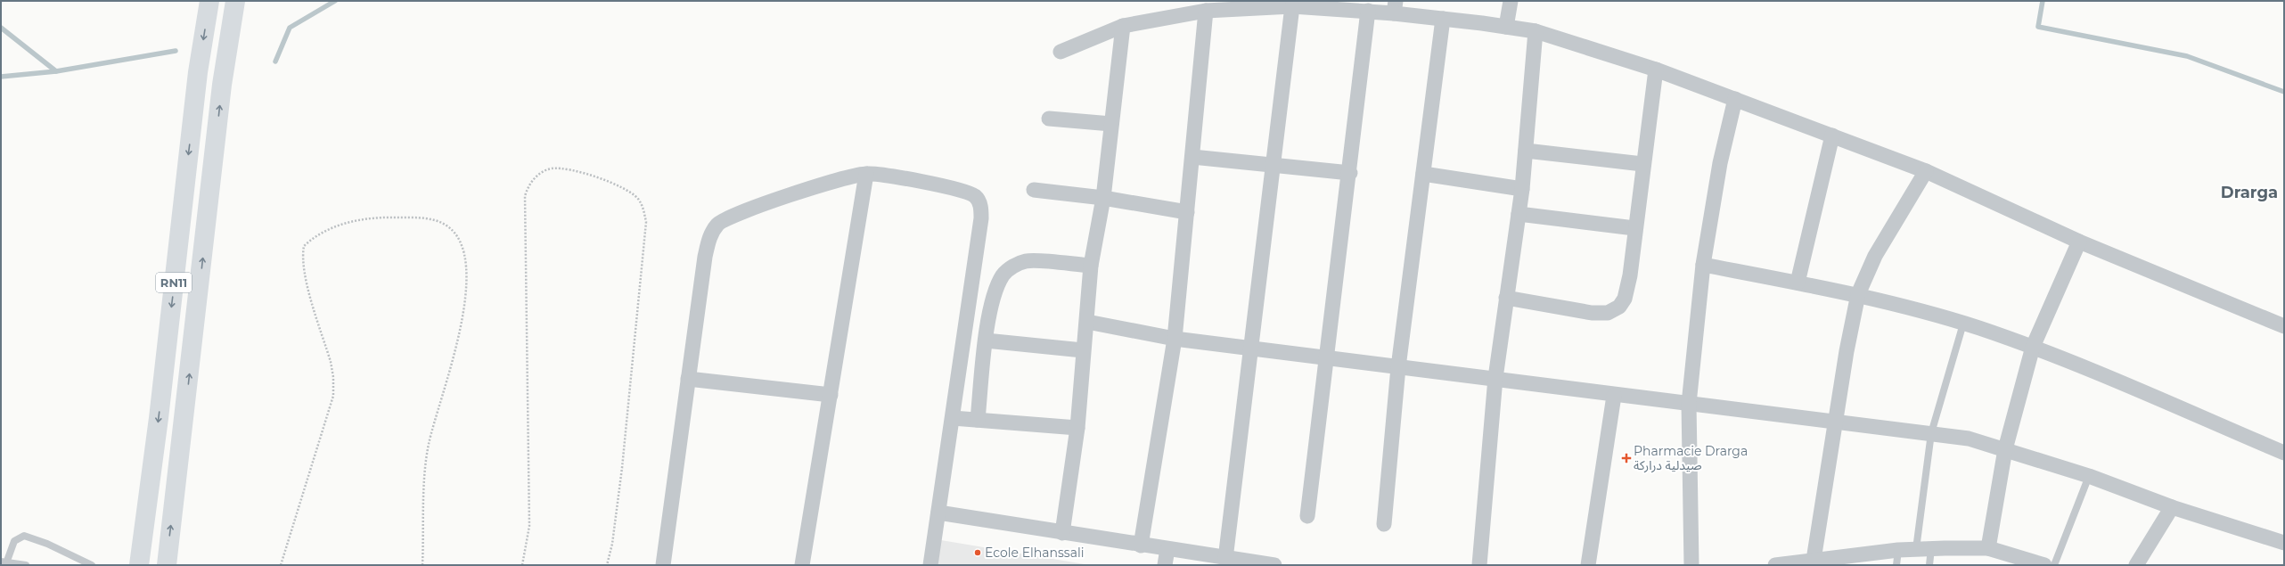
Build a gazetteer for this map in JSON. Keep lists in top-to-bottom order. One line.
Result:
{"streets":{"highway":["RN11"]},"districts":["Drarga"],"places":{"health":["Pharmacie Drarga صيدلية دراركة"],"other":["Ecole Elhanssali"]}}
